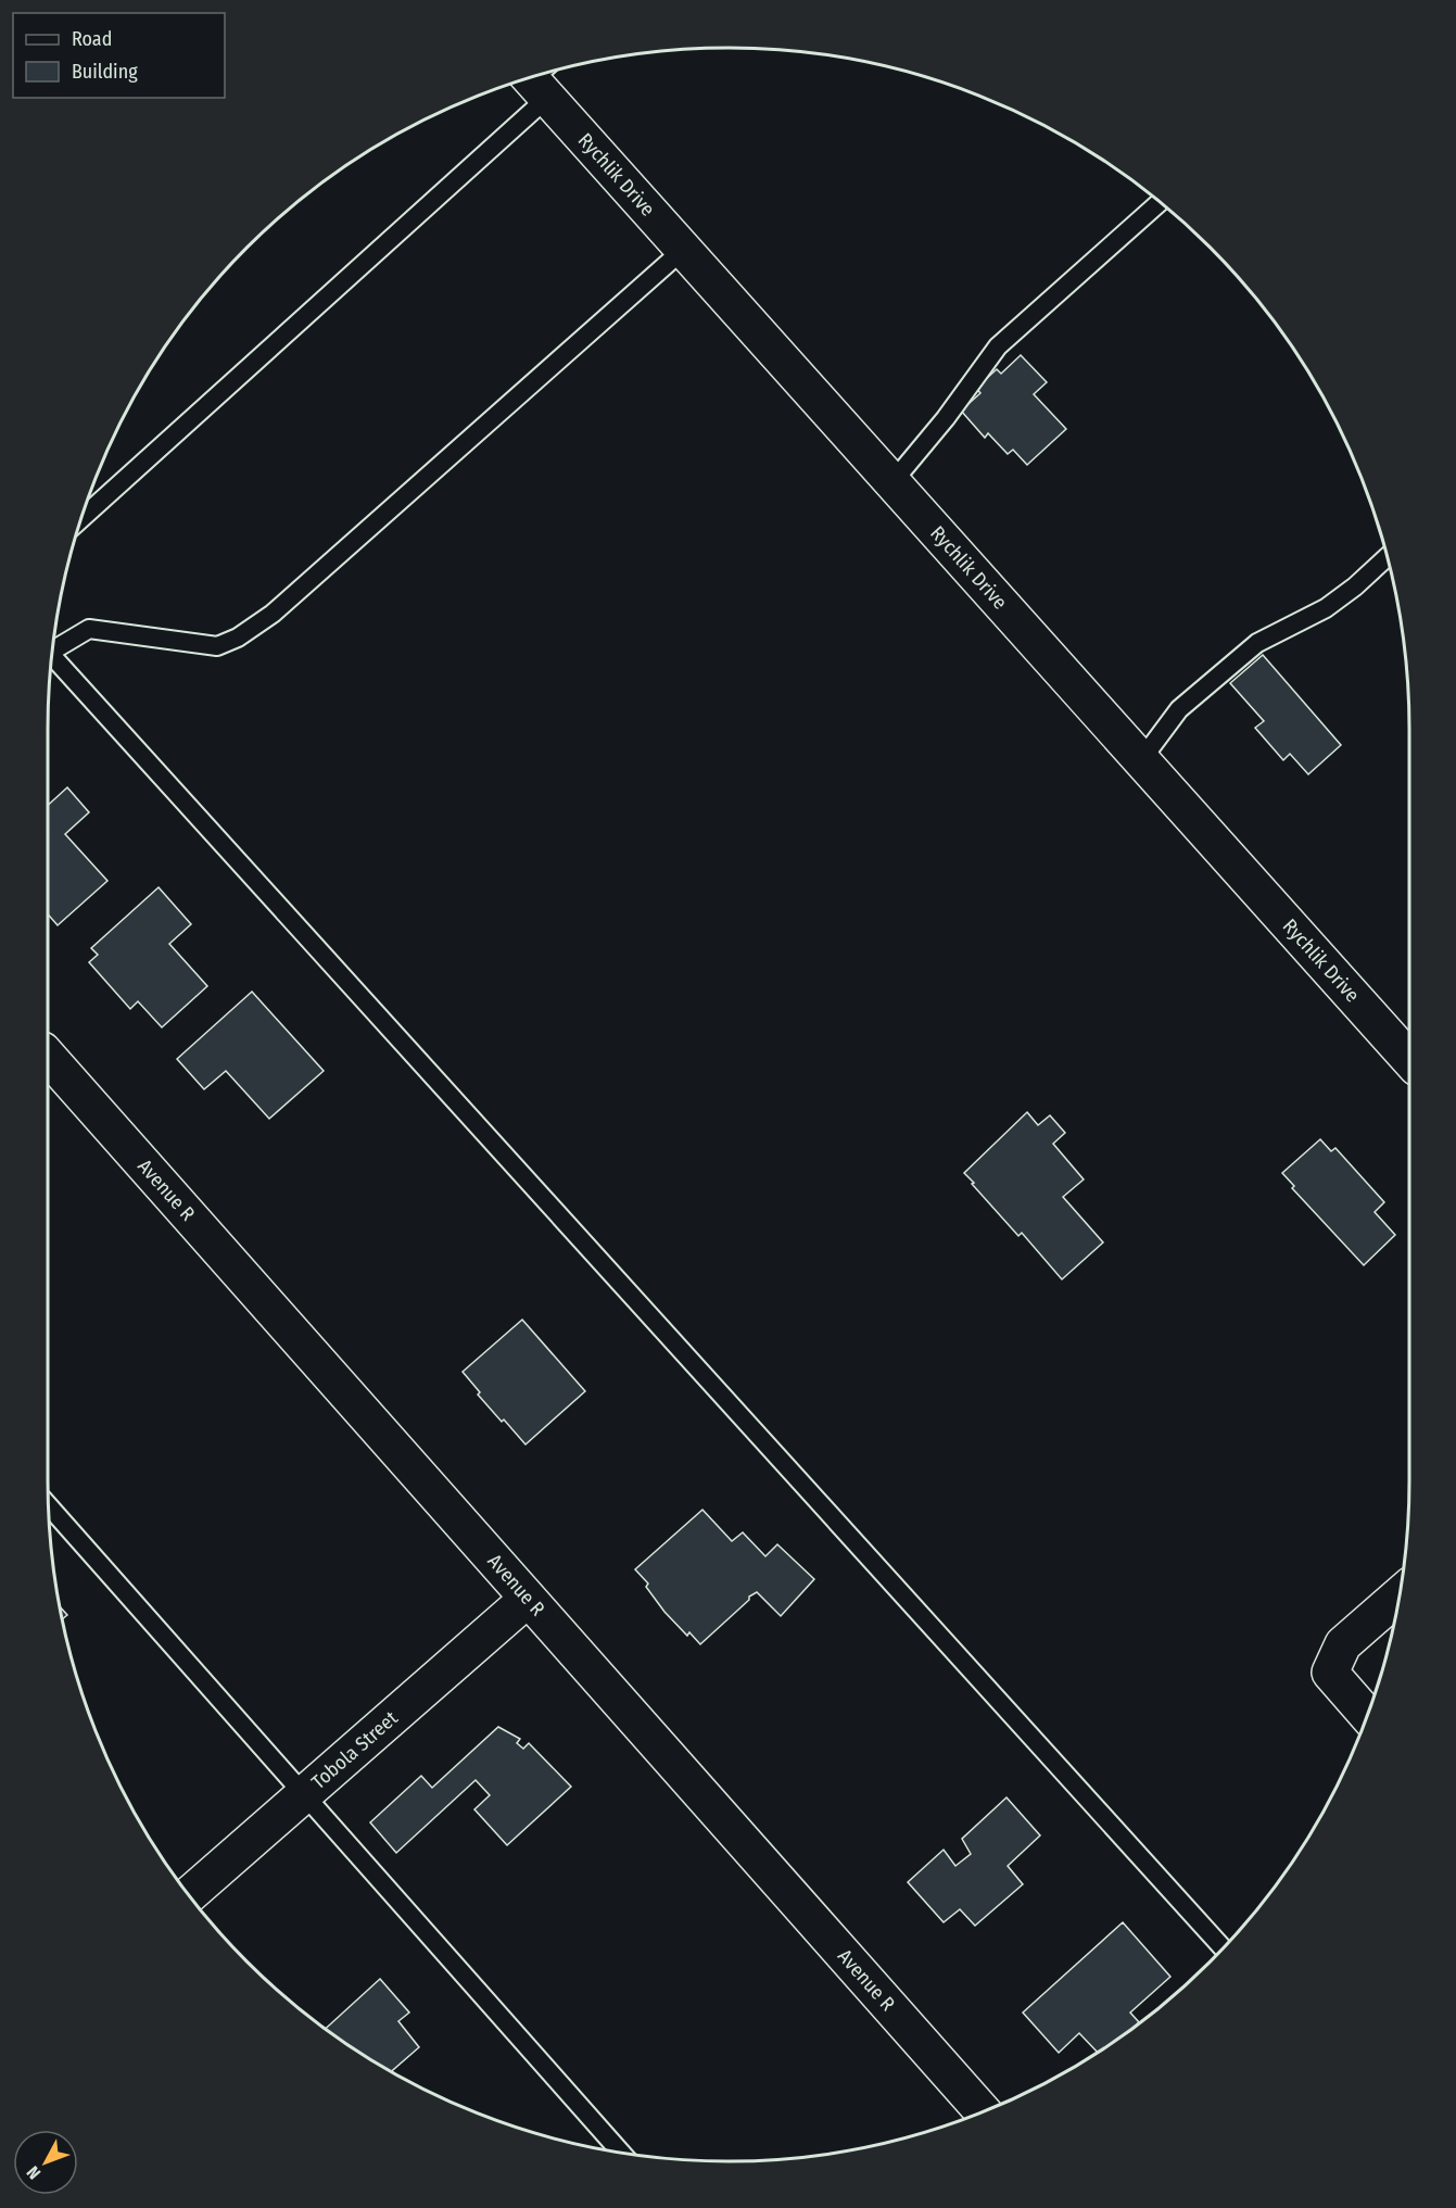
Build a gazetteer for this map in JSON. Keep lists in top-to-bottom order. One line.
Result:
{"streets":{"street":["Rychlik Drive","Avenue R","Tobola Street"]},"crossings":[["Avenue R","Tobola Street"]],"legend":["Road","Building"],"north":"bottom left"}
